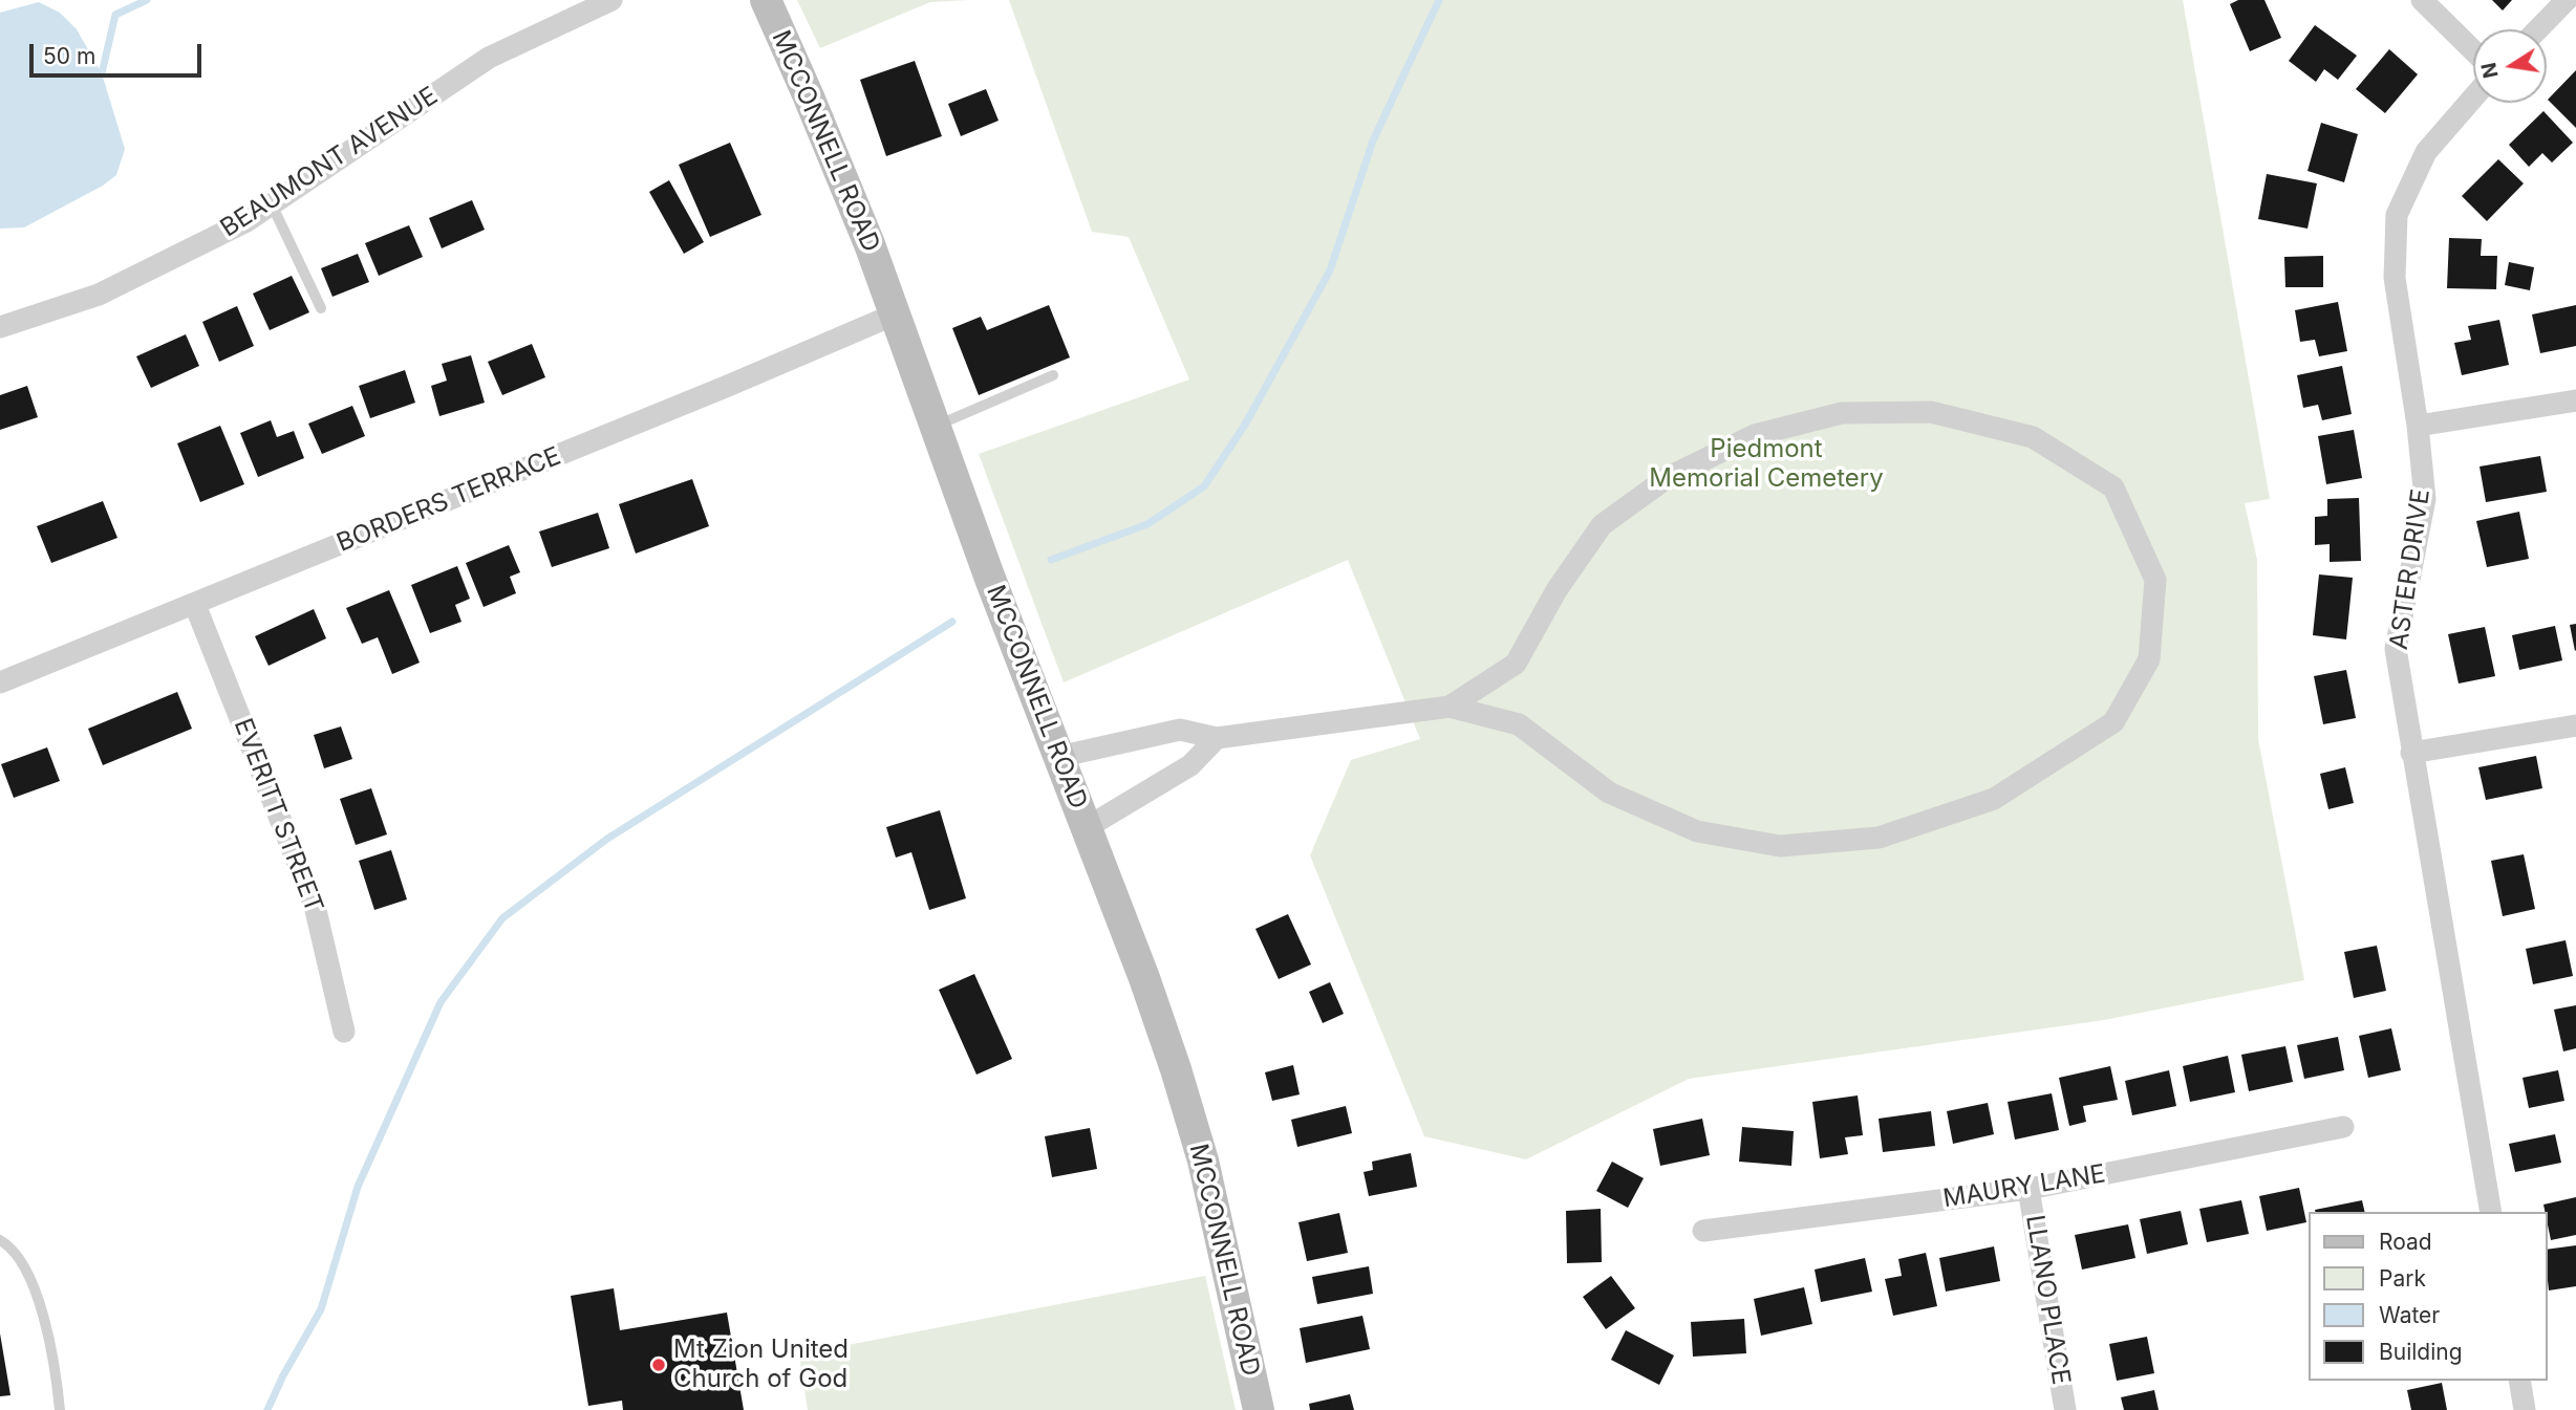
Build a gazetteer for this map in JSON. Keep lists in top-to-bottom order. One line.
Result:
{"streets":{"street":["MCCONNELL ROAD","BEAUMONT AVENUE","BORDERS TERRACE","ASTER DRIVE","EVERITT STREET","MAURY LANE","LLANO PLACE"]},"crossings":[["MCCONNELL ROAD","BORDERS TERRACE"],["BORDERS TERRACE","EVERITT STREET"],["MAURY LANE","LLANO PLACE"]],"parks":["Piedmont Memorial Cemetery"],"places":["Mt Zion United Church of God"],"legend":["Road","Park","Water","Building"],"scale_bar":"50 m","north":"left"}
